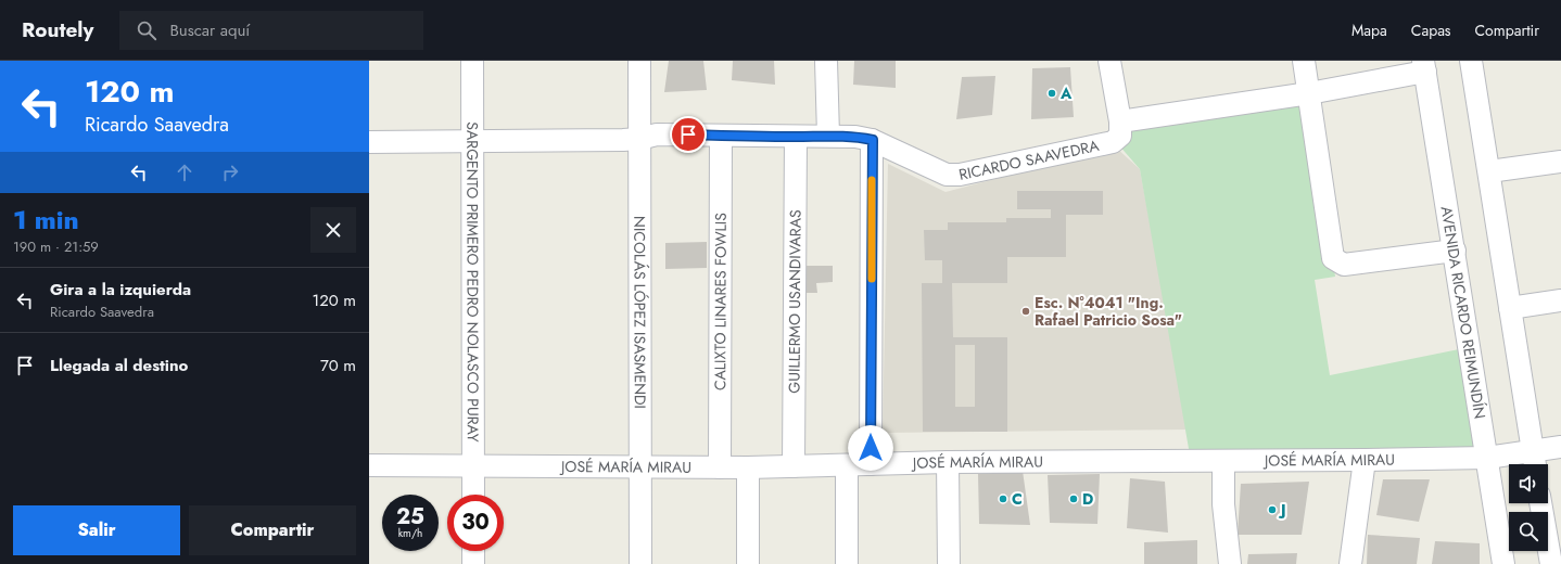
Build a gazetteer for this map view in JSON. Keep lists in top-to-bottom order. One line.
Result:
{"streets":{"street":["RICARDO SAAVEDRA","SARGENTO PRIMERO PEDRO NOLASCO PURAY","CALIXTO LINARES FOWLIS","GUILLERMO USANDIVARAS","NICOLÁS LÓPEZ ISASMENDI","AVENIDA RICARDO REIMUNDÍN","JOSÉ MARÍA MIRAU"]},"crossings":[["RICARDO SAAVEDRA","SARGENTO PRIMERO PEDRO NOLASCO PURAY"],["RICARDO SAAVEDRA","CALIXTO LINARES FOWLIS"],["RICARDO SAAVEDRA","GUILLERMO USANDIVARAS"],["RICARDO SAAVEDRA","NICOLÁS LÓPEZ ISASMENDI"],["SARGENTO PRIMERO PEDRO NOLASCO PURAY","JOSÉ MARÍA MIRAU"],["CALIXTO LINARES FOWLIS","JOSÉ MARÍA MIRAU"],["GUILLERMO USANDIVARAS","JOSÉ MARÍA MIRAU"],["NICOLÁS LÓPEZ ISASMENDI","JOSÉ MARÍA MIRAU"],["AVENIDA RICARDO REIMUNDÍN","JOSÉ MARÍA MIRAU"]],"places":["A","Esc. N°4041 \"Ing. Rafael Patricio Sosa\"","C","D","J"],"page":{"header":"Routely","search":"Buscar aquí","nav":["Mapa","Capas","Compartir"],"turn":["120 m","Ricardo Saavedra"],"heading":["1 min","190 m · 21:59"],"list":[{"name":"Gira a la izquierda","note":"Ricardo Saavedra","value":"120 m"},{"name":"Llegada al destino","value":"70 m"}],"speed":"25 km/h","limit":"30","buttons":["Salir","Compartir"]}}
